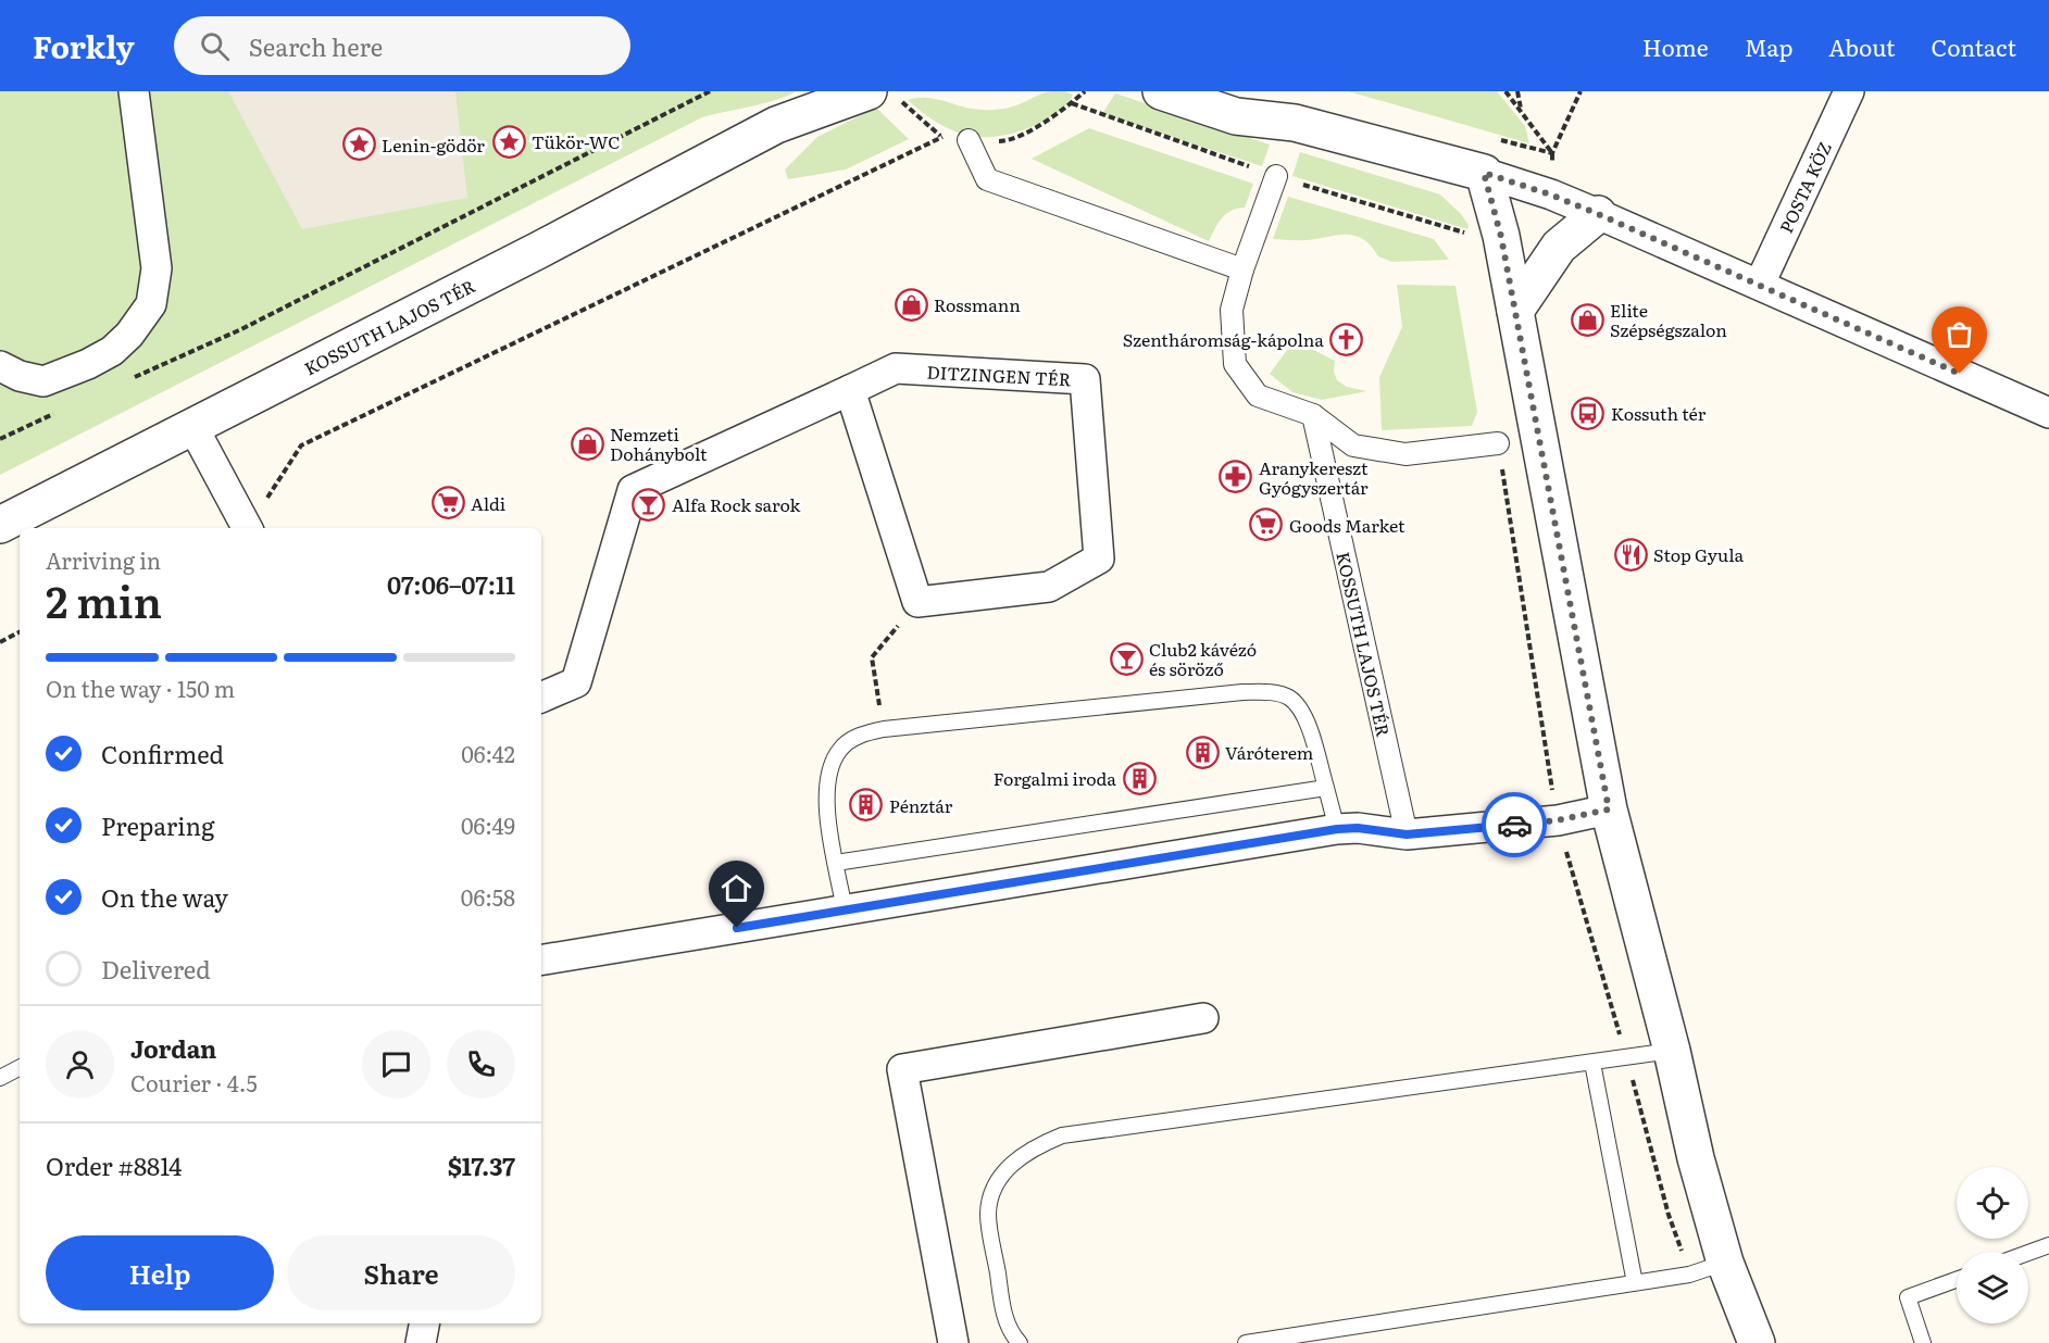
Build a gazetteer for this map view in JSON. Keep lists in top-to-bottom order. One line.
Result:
{"streets":{"street":["POSTA KÖZ","KOSSUTH LAJOS TÉR","DITZINGEN TÉR"]},"places":{"place":["Tükör-WC","Lenin-gödör"],"shop":["Rossmann","Elite Szépségszalon","Nemzeti Dohánybolt"],"church":["Szentháromság-kápolna"],"bus stop":["Kossuth tér"],"pharmacy":["Aranykereszt Gyógyszertár"],"supermarket":["Aldi","Goods Market"],"bar":["Alfa Rock sarok","Club2 kávézó és söröző"],"restaurant":["Stop Gyula"],"building":["Váróterem","Forgalmi iroda","Pénztár"]},"page":{"header":"Forkly","search":"Search here","nav":["Home","Map","About","Contact"],"heading":["2 min","Arriving in","07:06–07:11"],"panel":["Jordan","Courier · 4.5","Order #8814","$17.37"],"bar":"On the way · 150 m","list":[["Confirmed","06:42"],["Preparing","06:49"],["On the way","06:58"],"Delivered"],"buttons":["Help","Share"]}}
